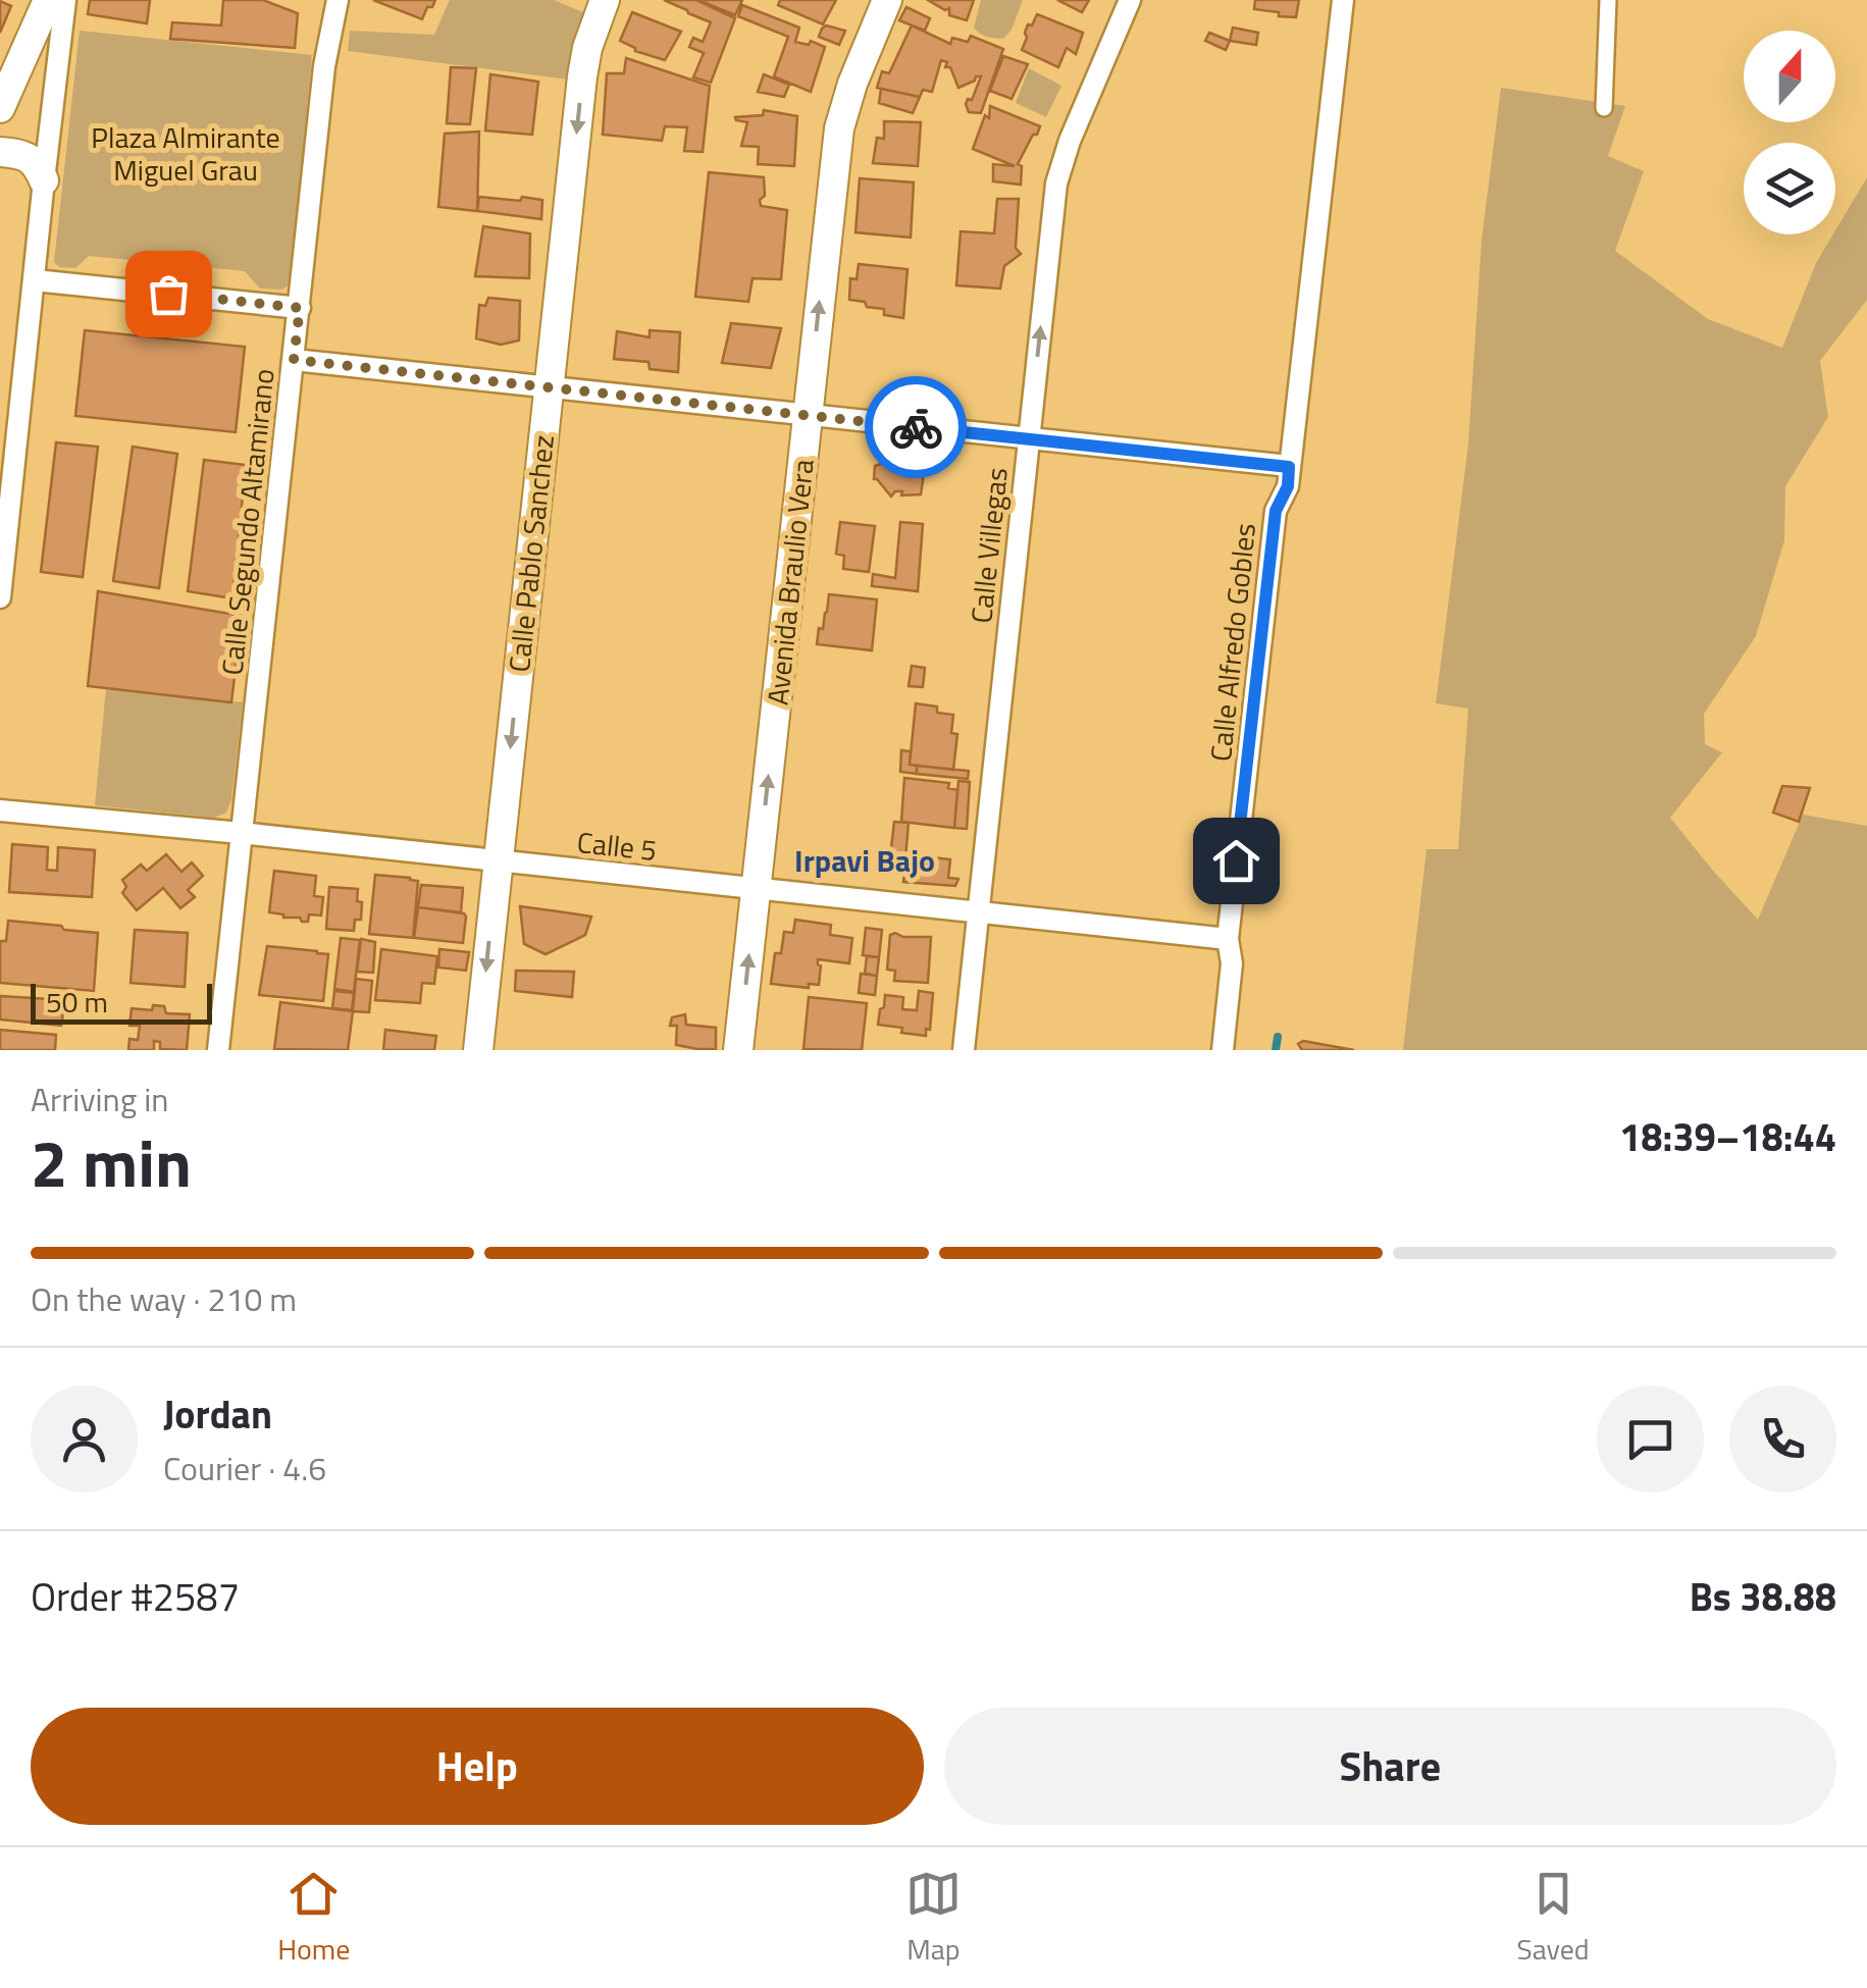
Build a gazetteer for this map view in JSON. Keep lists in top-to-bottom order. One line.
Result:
{"streets":{"main road":["Calle Pablo Sanchez","Avenida Braulio Vera"],"street":["Calle Segundo Altamirano","Calle Villegas","Calle Alfredo Gobles","Calle 5"]},"crossings":[["Calle Segundo Altamirano","Calle 5"],["Calle Villegas","Calle 5"],["Calle Pablo Sanchez","Calle 5"],["Avenida Braulio Vera","Calle 5"],["Calle Alfredo Gobles","Calle 5"]],"one_way":["Calle Villegas","Calle Pablo Sanchez","Avenida Braulio Vera"],"districts":["Irpavi Bajo"],"parks":["Plaza Almirante Miguel Grau"],"scale_bar":"50 m","north":"top","page":{"scale":"50 m","heading":["2 min","Arriving in","18:39–18:44"],"panel":["Jordan","Courier · 4.6","Order #2587","Bs 38.88"],"bar":"On the way · 210 m","buttons":["Help","Share"],"tabs":["Home","Map","Saved"]}}
